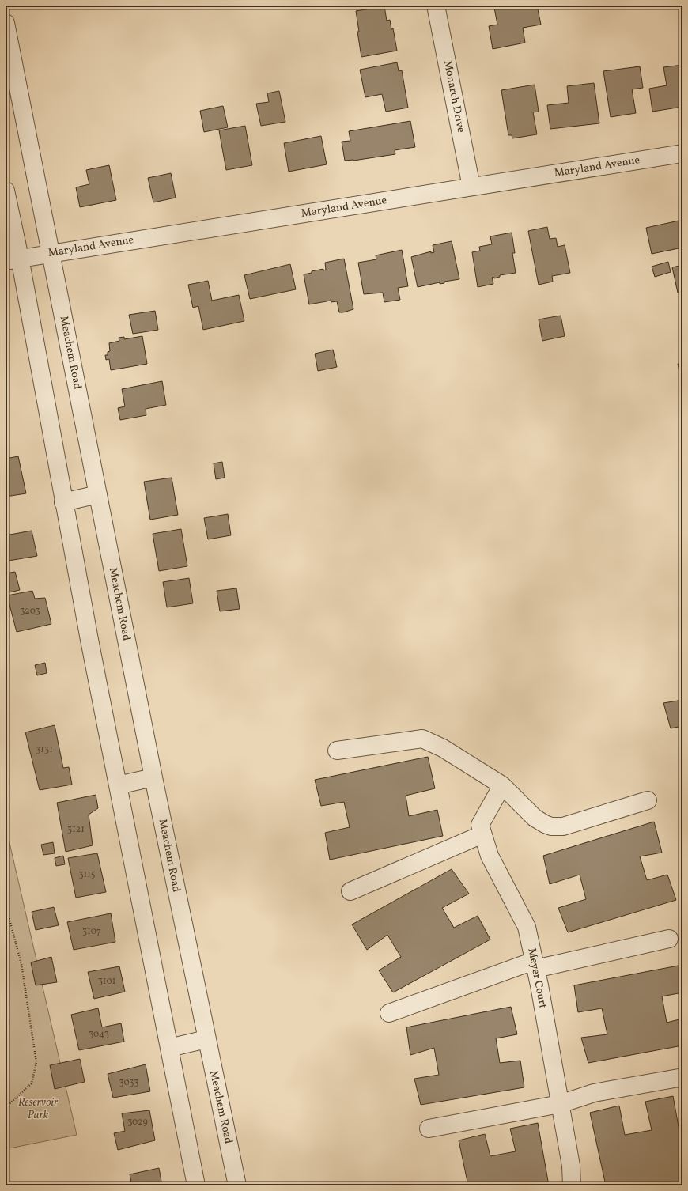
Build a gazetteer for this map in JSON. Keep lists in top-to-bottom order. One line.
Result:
{"streets":{"street":["Monarch Drive","Maryland Avenue","Meachem Road","Meyer Court"]},"crossings":[["Monarch Drive","Maryland Avenue"],["Maryland Avenue","Meachem Road"]],"parks":["Reservoir Park"],"house_numbers":["3203","3131","3121","3115","3107","3101","3043","3033","3029"]}
